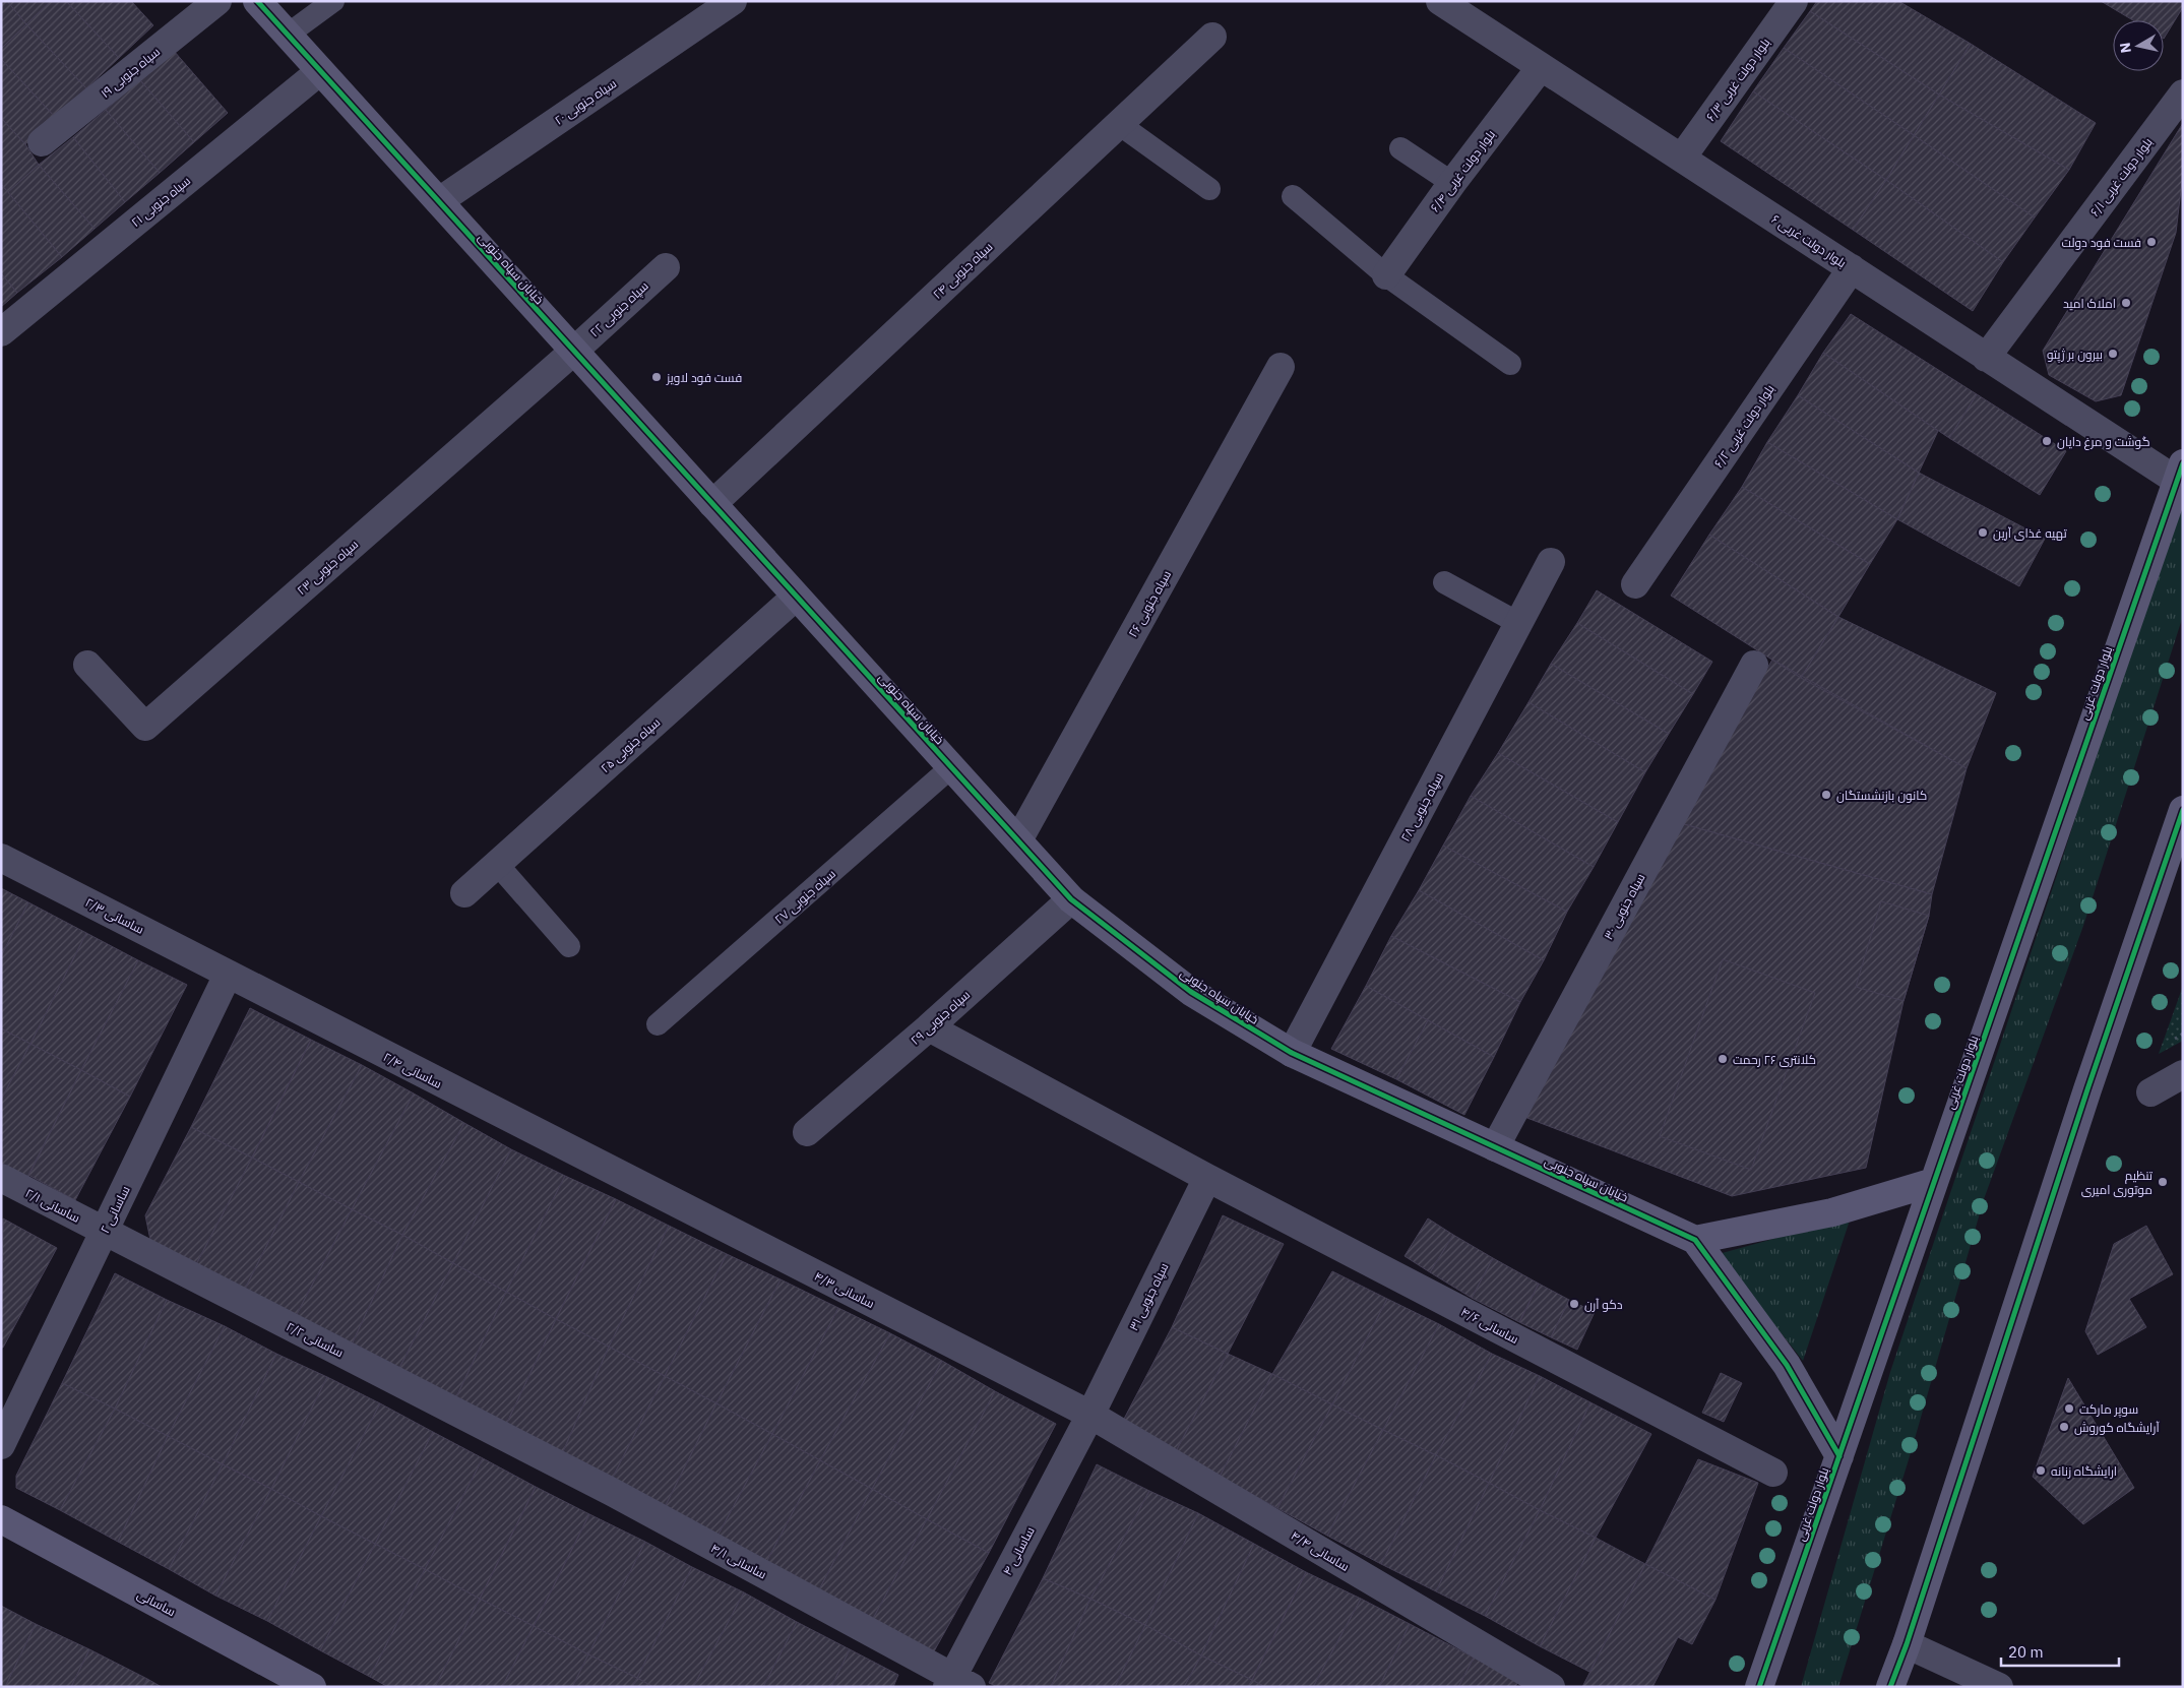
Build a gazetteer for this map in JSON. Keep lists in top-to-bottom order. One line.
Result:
{"streets":{"street":["۱۹ سپاه جنوبی","بلوار دولت غربی ۶/۳","۲۰ سپاه جنوبی","بلوار دولت غربی ۶/۴","بلوار دولت غربی ۶/۱","۲۱ سپاه جنوبی","بلوار دولت غربی ۶","خیابان سپاه جنوبی","۲۴ سپاه جنوبی","۲۲ سپاه جنوبی","بلوار دولت غربی ۶/۲","۲۳ سپاه جنوبی","۲۶ سپاه جنوبی","بلوار دولت غربی","۲۵ سپاه جنوبی","۲۸ سپاه جنوبی","۳۰ سپاه جنوبی","۲/۳ ساسانی","۲۹ سپاه جنوبی","۲/۴ ساسانی","۲/۱ ساسانی","۲ ساسانی","۴/۳ ساسانی","۳۱ سپاه جنوبی","۴/۶ ساسانی","۲/۲ ساسانی","۴ ساسانی","۴/۴ ساسانی","۴/۱ ساسانی","ساسانی"],"lane":["۲۷ سپاه جنوبی"]},"crossings":[["بلوار دولت غربی ۶/۳","بلوار دولت غربی ۶"],["۲۰ سپاه جنوبی","خیابان سپاه جنوبی"],["بلوار دولت غربی ۶/۴","بلوار دولت غربی ۶"],["بلوار دولت غربی ۶/۱","بلوار دولت غربی ۶"],["۲۱ سپاه جنوبی","خیابان سپاه جنوبی"],["بلوار دولت غربی ۶","بلوار دولت غربی ۶/۲"],["بلوار دولت غربی ۶","بلوار دولت غربی"],["خیابان سپاه جنوبی","۲۴ سپاه جنوبی"],["خیابان سپاه جنوبی","۲۲ سپاه جنوبی"],["خیابان سپاه جنوبی","۲۳ سپاه جنوبی"],["خیابان سپاه جنوبی","۲۶ سپاه جنوبی"],["خیابان سپاه جنوبی","۲۵ سپاه جنوبی"],["خیابان سپاه جنوبی","۲۸ سپاه جنوبی"],["خیابان سپاه جنوبی","۲۷ سپاه جنوبی"],["خیابان سپاه جنوبی","۳۰ سپاه جنوبی"],["خیابان سپاه جنوبی","۲۹ سپاه جنوبی"],["۲۲ سپاه جنوبی","۲۳ سپاه جنوبی"],["۲/۳ ساسانی","۲/۴ ساسانی"],["۲/۳ ساسانی","۲ ساسانی"],["۲۹ سپاه جنوبی","۴/۶ ساسانی"],["۲/۴ ساسانی","۲ ساسانی"],["۲/۴ ساسانی","۴/۳ ساسانی"],["۲/۱ ساسانی","۲ ساسانی"],["۲/۱ ساسانی","۲/۲ ساسانی"],["۲ ساسانی","۲/۲ ساسانی"],["۴/۳ ساسانی","۳۱ سپاه جنوبی"],["۴/۳ ساسانی","۴ ساسانی"],["۴/۳ ساسانی","۴/۴ ساسانی"],["۳۱ سپاه جنوبی","۴/۶ ساسانی"],["۳۱ سپاه جنوبی","۴ ساسانی"],["۳۱ سپاه جنوبی","۴/۴ ساسانی"],["۲/۲ ساسانی","۴/۱ ساسانی"],["۴ ساسانی","۴/۴ ساسانی"],["۴ ساسانی","۴/۱ ساسانی"]],"places":["فست فود دولت","املاک امید","بیرون بر ژپتو","فست فود لاویز","گوشت و مرغ دایان","تهیه غذای آرین","کانون بازنشستگان","کلانتری ۲۶ رحمت","تنظیم موتوری امیری","دکو آرن","سوپر مارکت","آرایشگاه کوروش","ارایشگاه زنانه"],"scale_bar":"20 m","north":"left"}
